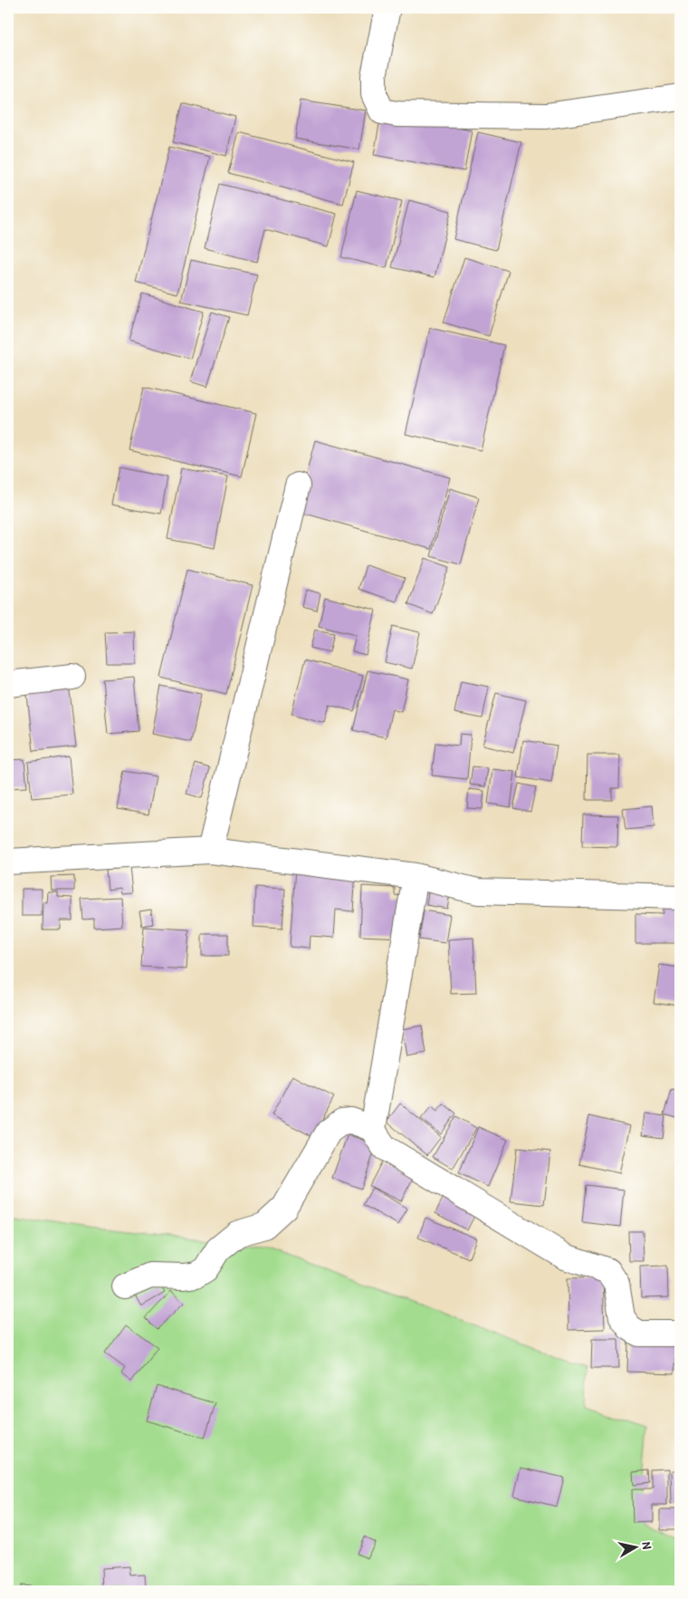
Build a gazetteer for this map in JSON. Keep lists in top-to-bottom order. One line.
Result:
{"north":"right"}
